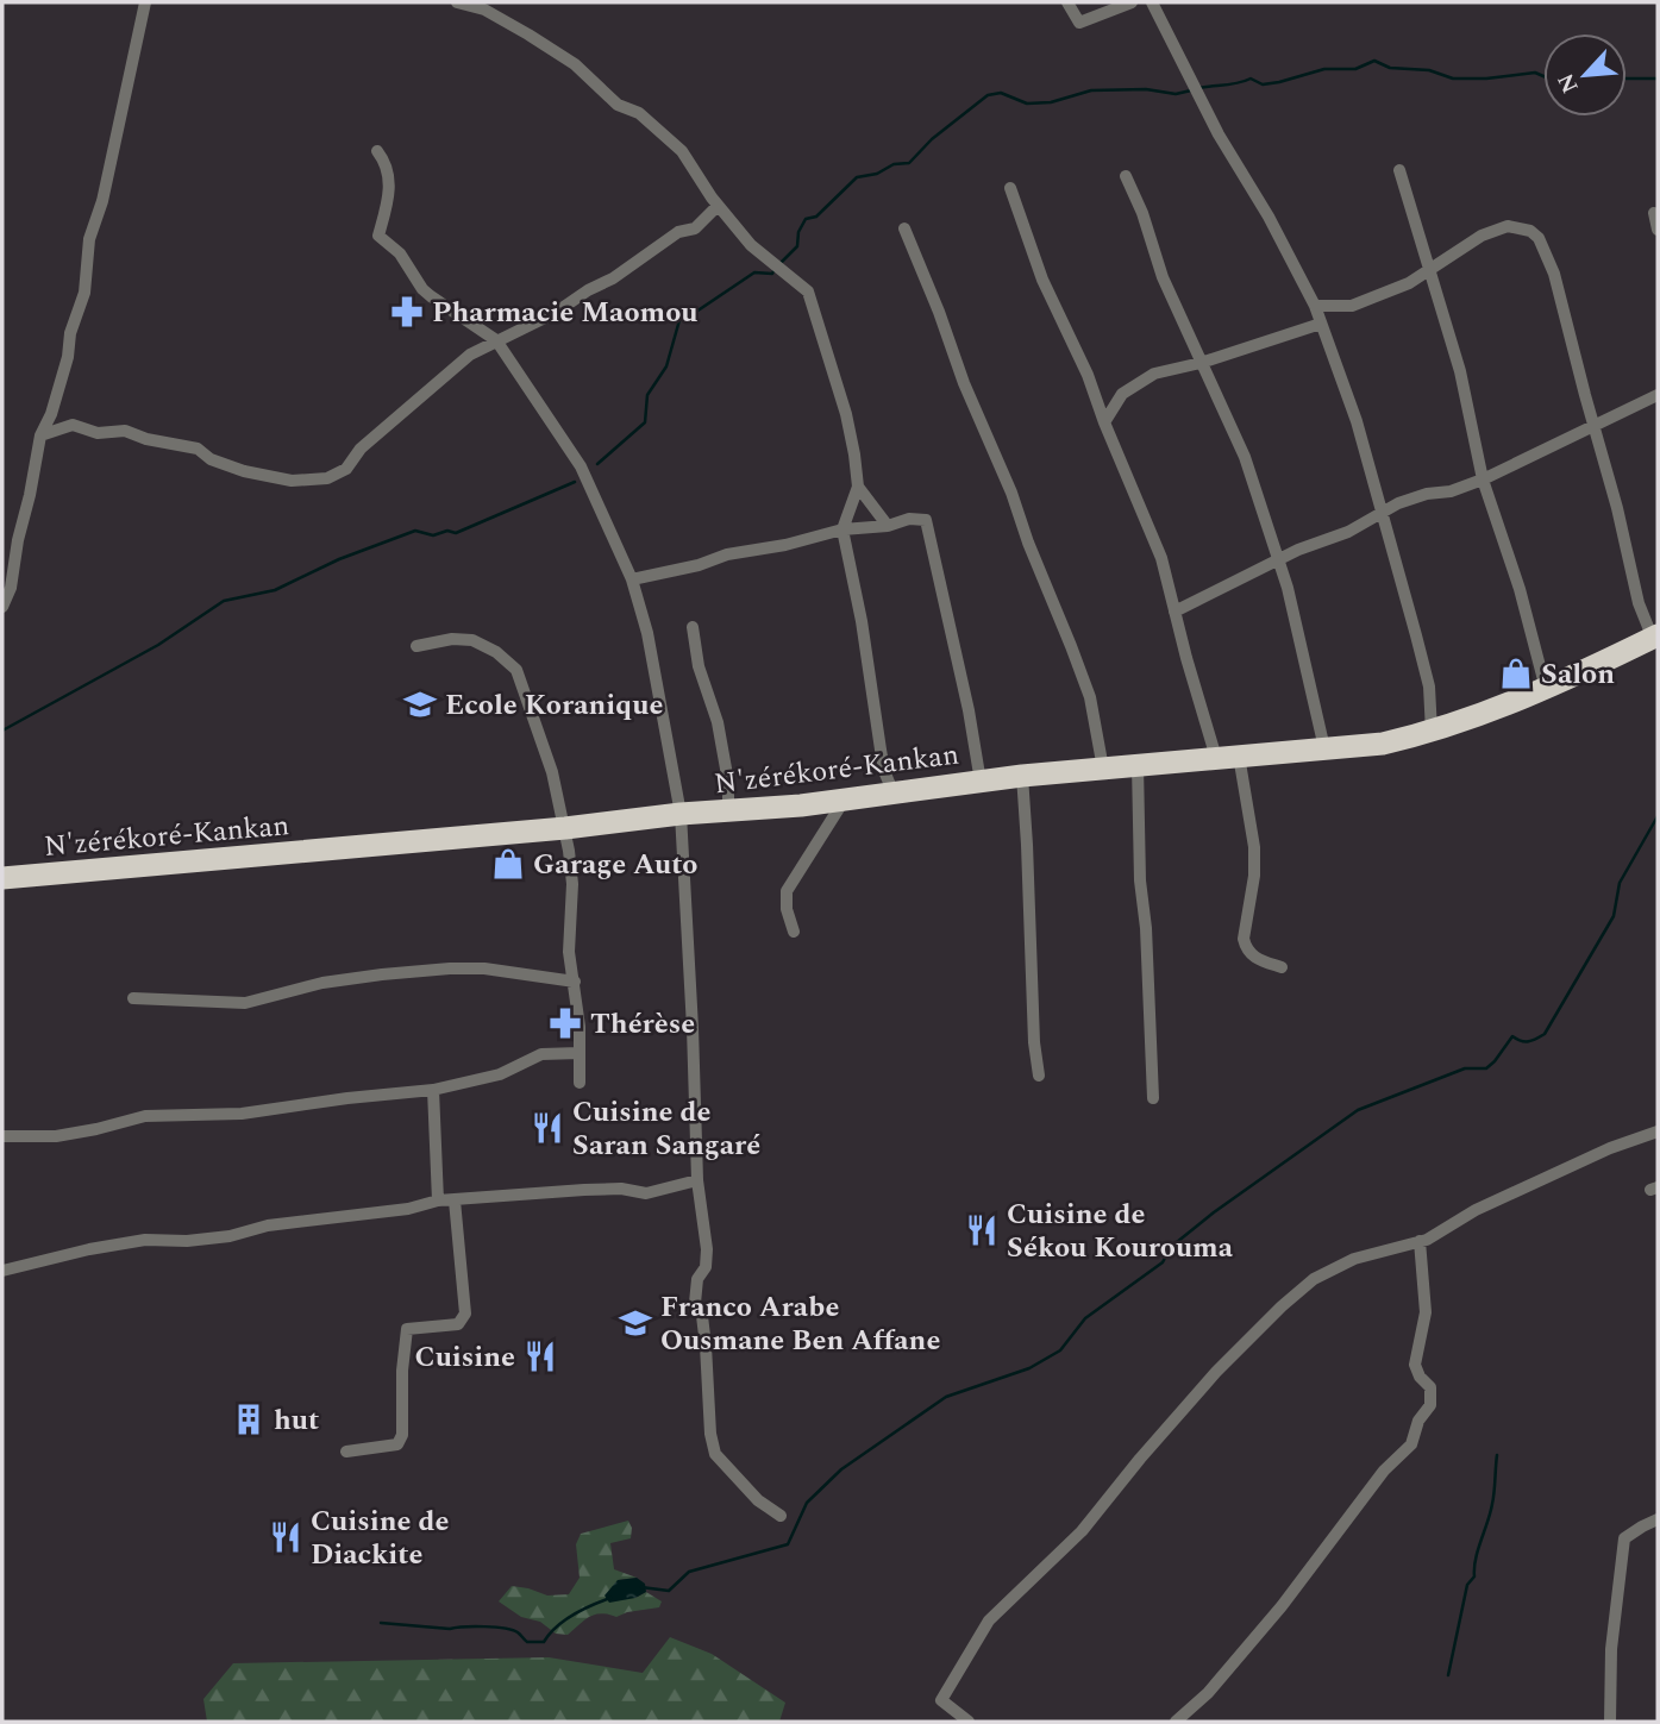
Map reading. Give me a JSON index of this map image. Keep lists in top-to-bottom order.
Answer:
{
  "streets": {
    "highway": ["N'zérékoré-Kankan"]
  },
  "places": {
    "pharmacy": ["Pharmacie Maomou", "Thérèse"],
    "shop": ["Salon", "Garage Auto"],
    "school or university": ["Ecole Koranique", "Franco Arabe Ousmane Ben Affane"],
    "restaurant": [
      "Cuisine de Saran Sangaré",
      "Cuisine de Sékou Kourouma",
      "Cuisine",
      "Cuisine de Diackite"
    ],
    "building": ["hut"]
  },
  "north": "bottom left"
}
